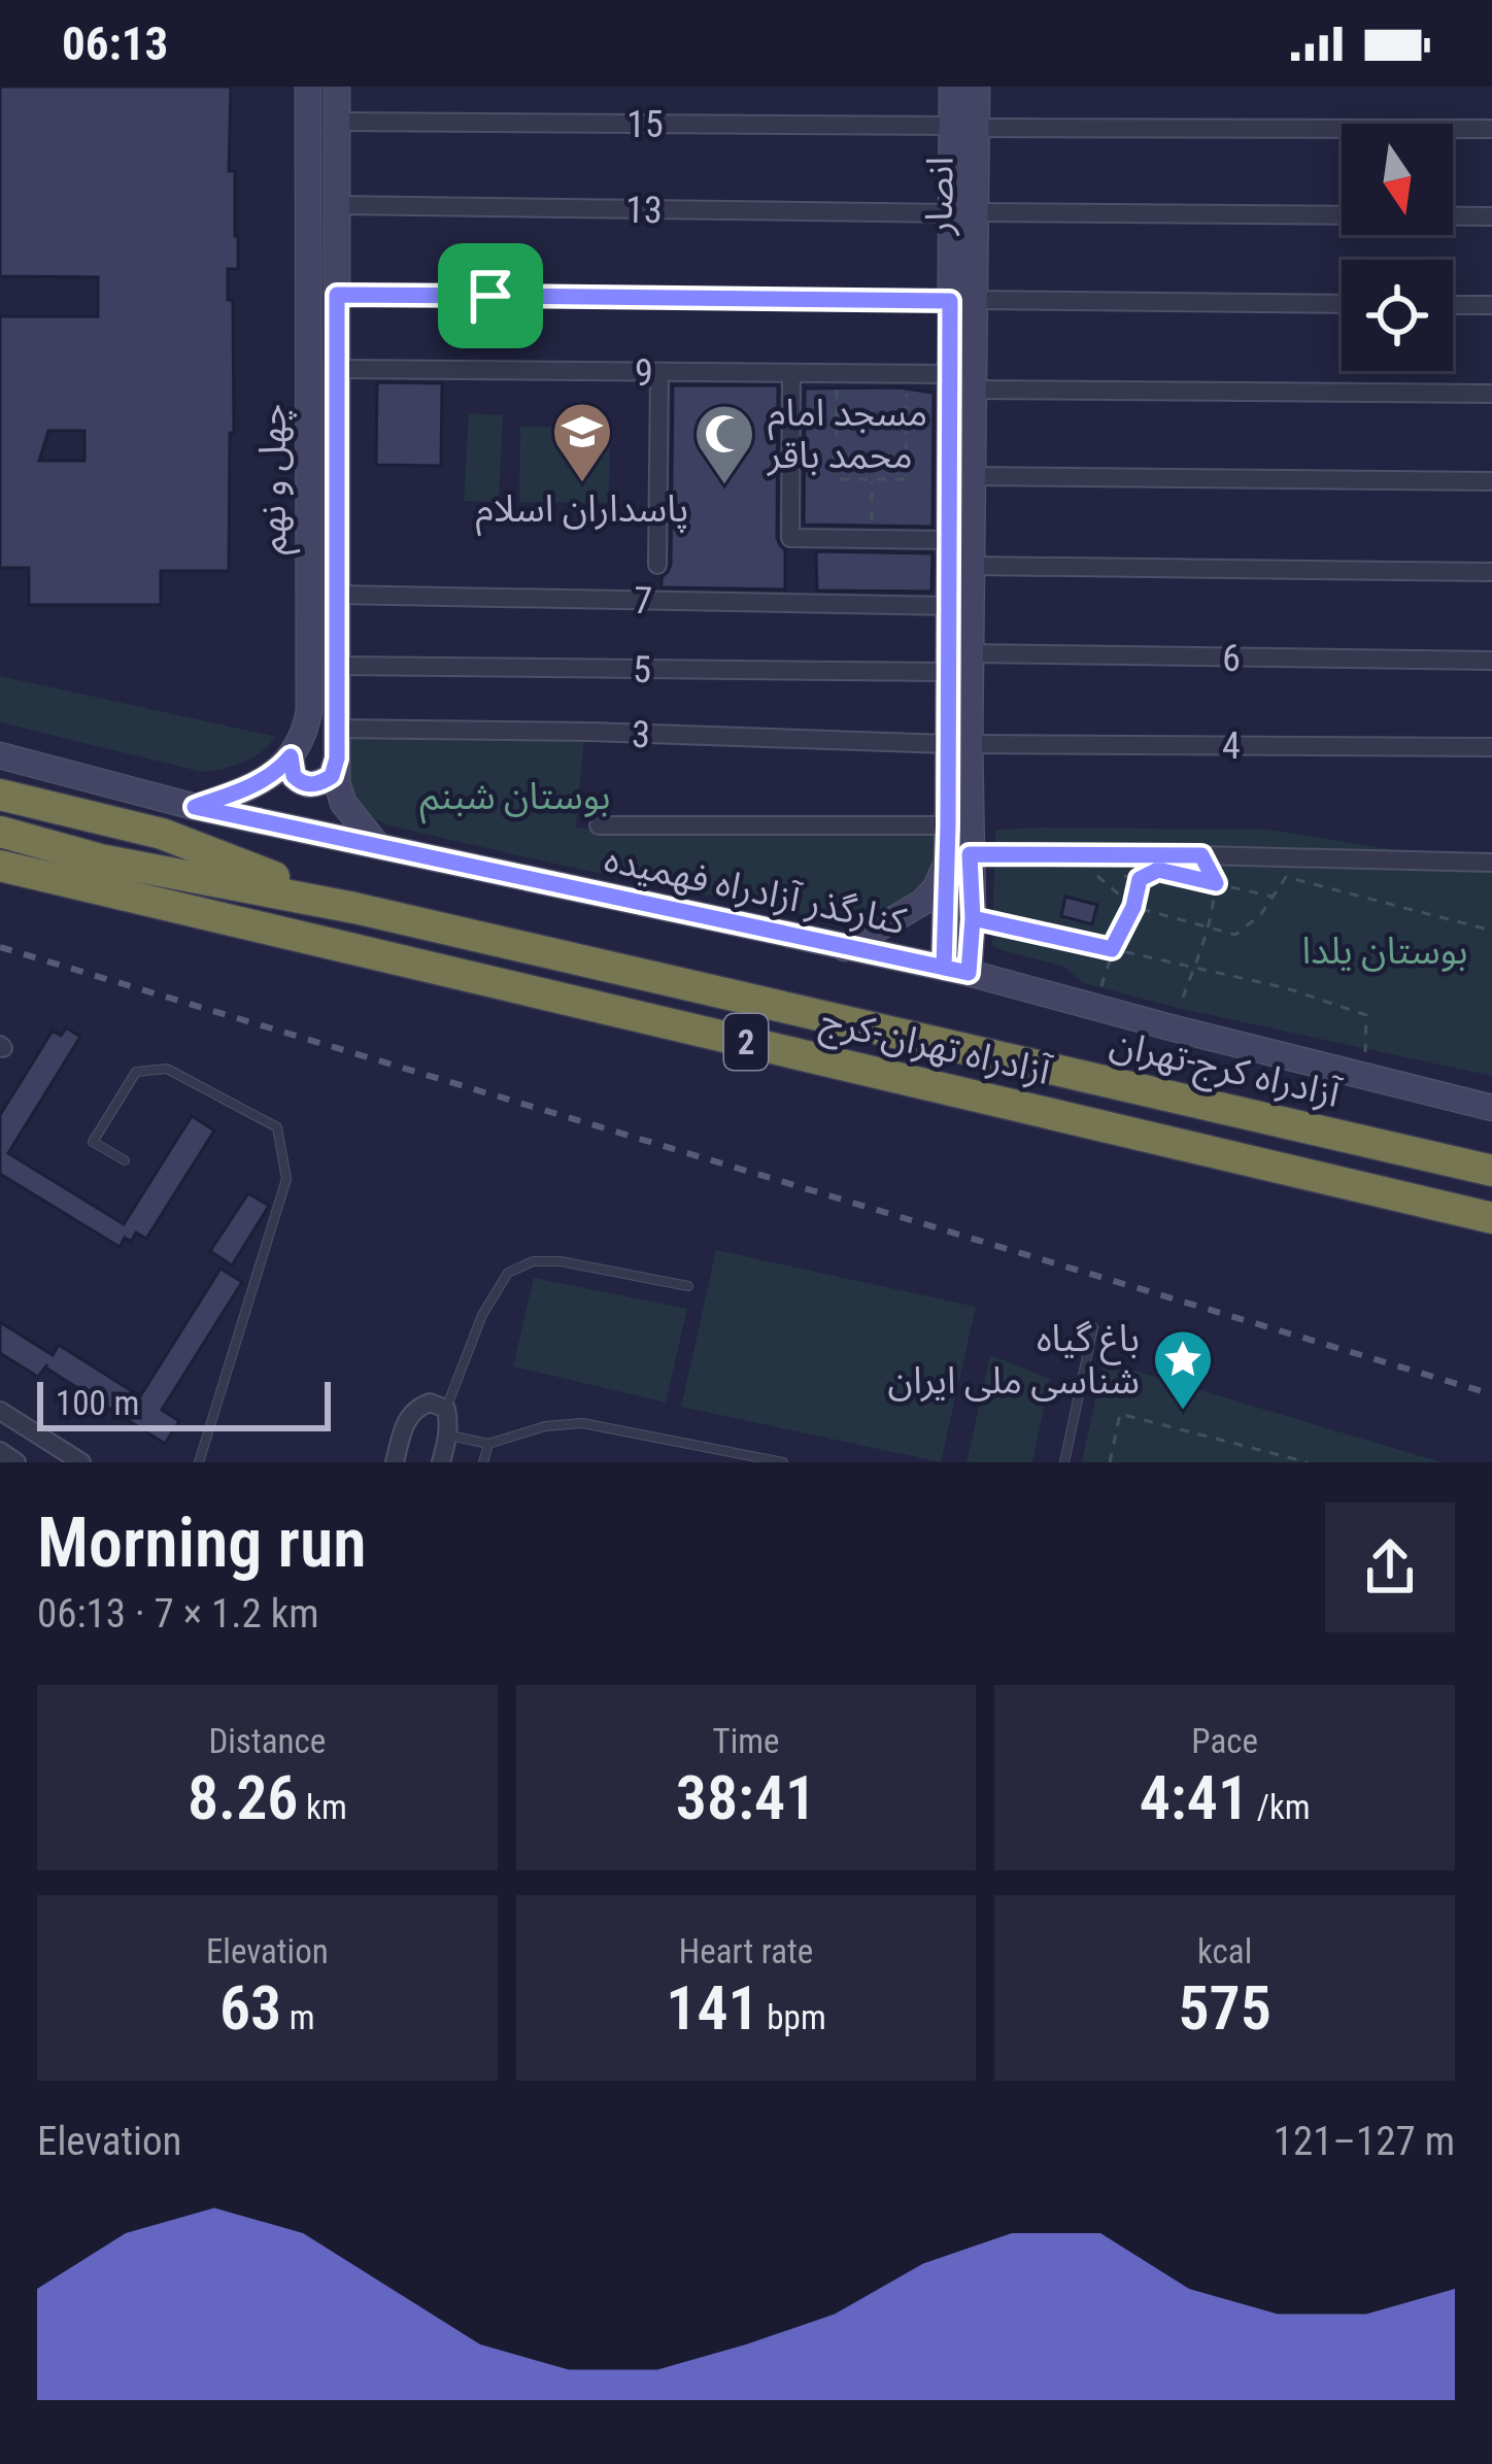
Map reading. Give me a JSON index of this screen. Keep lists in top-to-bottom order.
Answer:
{
  "streets": {
    "highway": ["2", "آزادراه تهران-کرج", "آزادراه کرج-تهران"],
    "street": [
      "15",
      "انصار",
      "13",
      "9",
      "چهل و نهم",
      "7",
      "6",
      "5",
      "3",
      "4",
      "کنارگذر آزادراه فهمیده"
    ]
  },
  "crossings": [
    ["15", "انصار"],
    ["15", "چهل و نهم"],
    ["انصار", "13"],
    ["انصار", "9"],
    ["انصار", "7"],
    ["انصار", "6"],
    ["انصار", "5"],
    ["انصار", "3"],
    ["انصار", "4"],
    ["انصار", "کنارگذر آزادراه فهمیده"],
    ["13", "چهل و نهم"],
    ["9", "چهل و نهم"],
    ["چهل و نهم", "7"],
    ["چهل و نهم", "5"],
    ["چهل و نهم", "3"],
    ["چهل و نهم", "کنارگذر آزادراه فهمیده"],
    ["3", "4"]
  ],
  "parks": ["بوستان شبنم", "بوستان یلدا"],
  "places": {
    "school or university": ["پاسداران اسلام"],
    "mosque": ["مسجد امام محمد باقر"],
    "place": ["باغ گیاه‌ شناسی ملی ایران"]
  },
  "scale_bar": "100 m",
  "north": "bottom",
  "page": {
    "status": "06:13",
    "scale": "100 m",
    "heading": ["Morning run", "06:13 · 7 × 1.2 km"],
    "stats": [
      ["Distance", "8.26 km"],
      ["Time", "38:41"],
      ["Pace", "4:41 /km"],
      ["Elevation", "63 m"],
      ["Heart rate", "141 bpm"],
      ["kcal", "575"]
    ],
    "chart": ["Elevation", "121–127 m"]
  }
}
